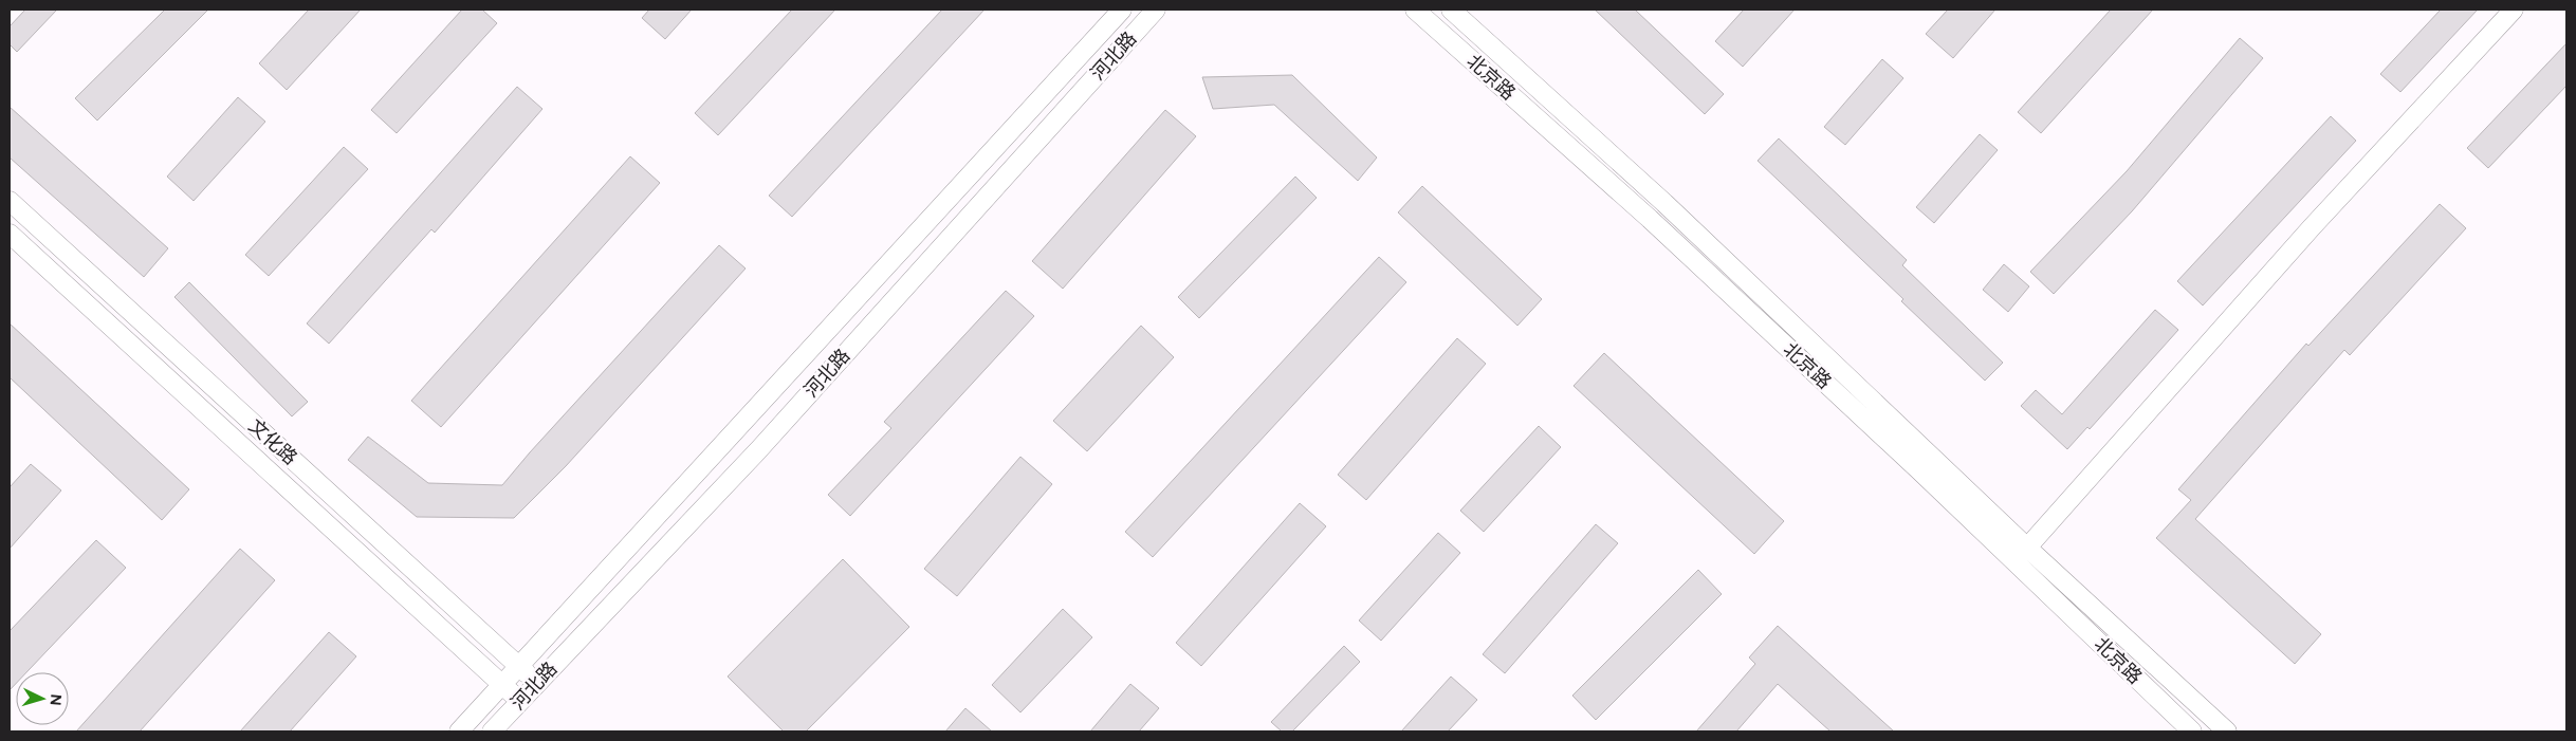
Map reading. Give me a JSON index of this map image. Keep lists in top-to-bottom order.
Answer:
{
  "streets": {
    "street": ["河北路", "北京路", "文化路"]
  },
  "crossings": [
    ["河北路", "文化路"]
  ],
  "north": "right"
}
